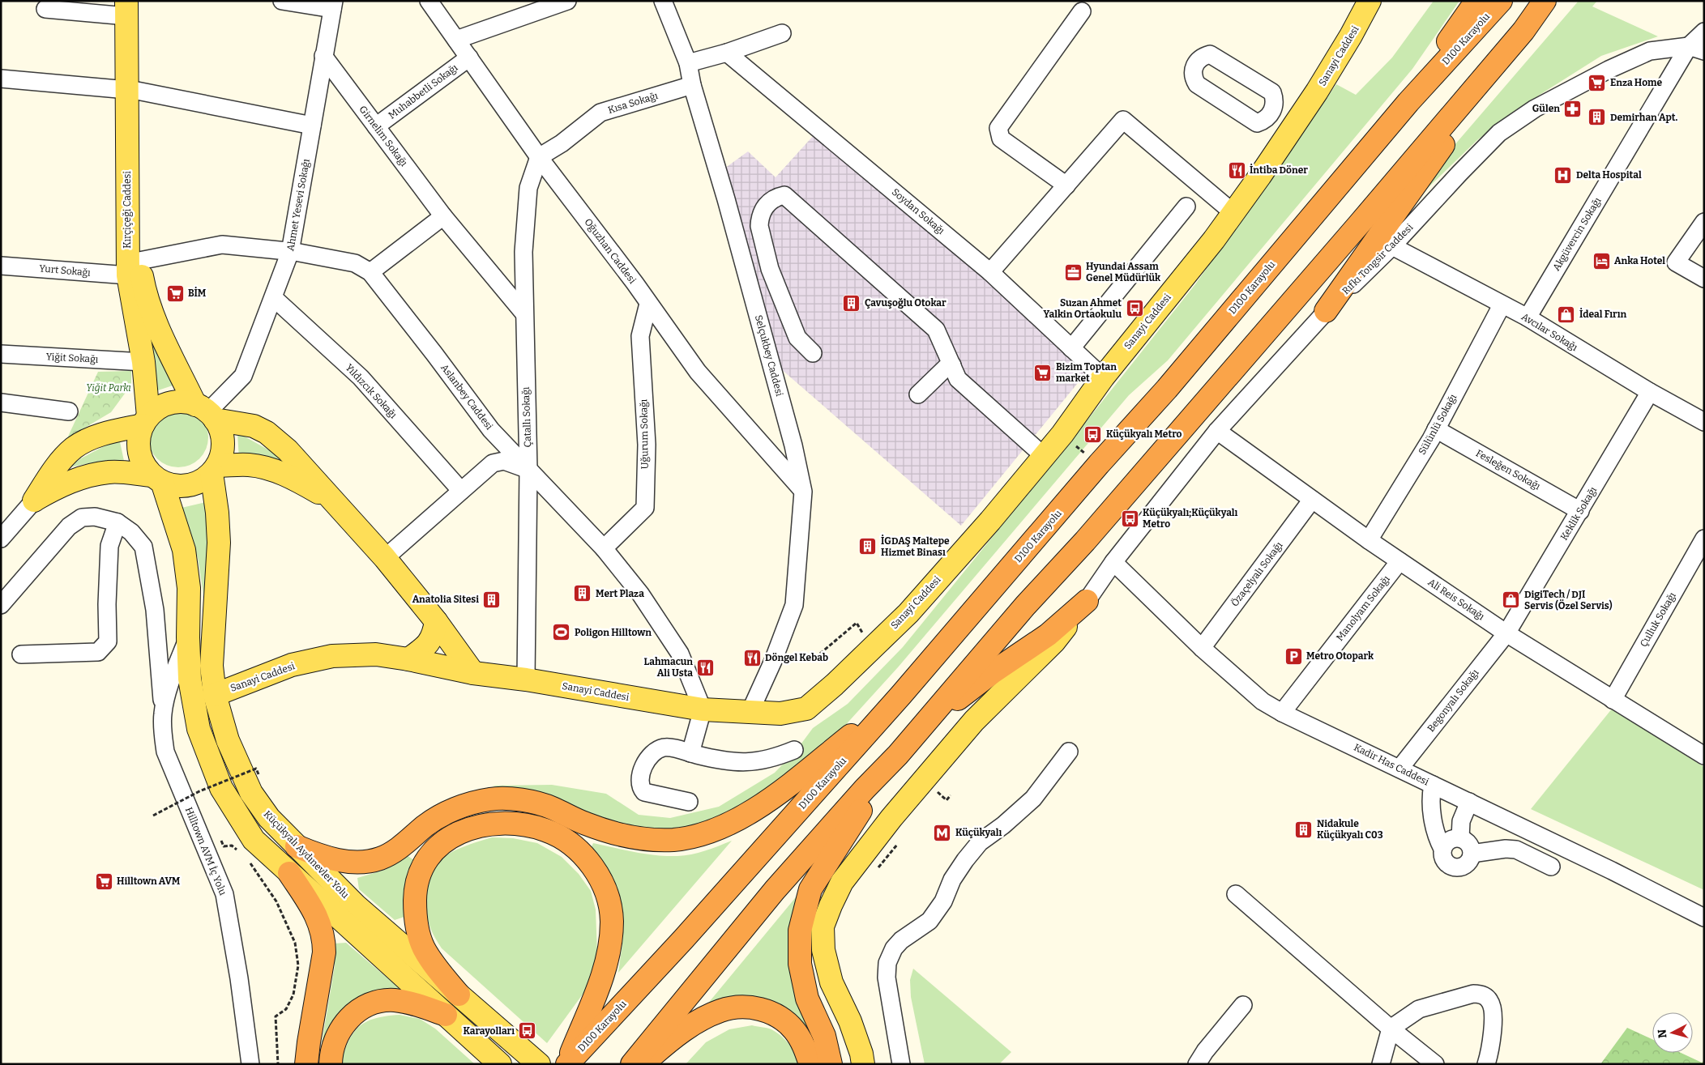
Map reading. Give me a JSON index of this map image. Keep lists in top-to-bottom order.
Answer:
{
  "streets": {
    "highway": ["D100 Karayolu"],
    "main road": ["Sanayi Caddesi", "Kırçiçeği Caddesi", "Küçükyalı Aydınevler Yolu"],
    "street": [
      "Muhabbetli Sokağı",
      "Kısa Sokağı",
      "Girnelim Sokağı",
      "Ahmet Yesevi Sokağı",
      "Soydan Sokağı",
      "Akgüvercin Sokağı",
      "Oğuzhan Caddesi",
      "Rıfkı Tongsir Caddesi",
      "Yurt Sokağı",
      "Avcılar Sokağı",
      "Selçukbey Caddesi",
      "Yiğit Sokağı",
      "Yıldızcık Sokağı",
      "Aslanbey Caddesi",
      "Çatallı Sokağı",
      "Sülünlü Sokağı",
      "Uğurum Sokağı",
      "Fesleğen Sokağı",
      "Keklik Sokağı",
      "Özaçelyalı Sokağı",
      "Ali Reis Sokağı",
      "Manolyam Sokağı",
      "Çulluk Sokağı",
      "Begonyalı Sokağı",
      "Kadir Has Caddesi",
      "Hilltown AVM İç Yolu"
    ]
  },
  "crossings": [
    ["Sanayi Caddesi", "Soydan Sokağı"],
    ["Sanayi Caddesi", "Selçukbey Caddesi"],
    ["Sanayi Caddesi", "Aslanbey Caddesi"],
    ["Sanayi Caddesi", "Çatallı Sokağı"],
    ["Sanayi Caddesi", "Küçükyalı Aydınevler Yolu"],
    ["Muhabbetli Sokağı", "Girnelim Sokağı"],
    ["Muhabbetli Sokağı", "Oğuzhan Caddesi"],
    ["Kısa Sokağı", "Oğuzhan Caddesi"],
    ["Kısa Sokağı", "Selçukbey Caddesi"],
    ["Kısa Sokağı", "Çatallı Sokağı"],
    ["Girnelim Sokağı", "Ahmet Yesevi Sokağı"],
    ["Girnelim Sokağı", "Çatallı Sokağı"],
    ["Ahmet Yesevi Sokağı", "Kırçiçeği Caddesi"],
    ["Ahmet Yesevi Sokağı", "Yıldızcık Sokağı"],
    ["Ahmet Yesevi Sokağı", "Aslanbey Caddesi"],
    ["Ahmet Yesevi Sokağı", "Küçükyalı Aydınevler Yolu"],
    ["Kırçiçeği Caddesi", "Yurt Sokağı"],
    ["Kırçiçeği Caddesi", "Yiğit Sokağı"],
    ["Kırçiçeği Caddesi", "Aslanbey Caddesi"],
    ["Kırçiçeği Caddesi", "Küçükyalı Aydınevler Yolu"],
    ["Akgüvercin Sokağı", "Rıfkı Tongsir Caddesi"],
    ["Akgüvercin Sokağı", "Avcılar Sokağı"],
    ["Oğuzhan Caddesi", "Selçukbey Caddesi"],
    ["Oğuzhan Caddesi", "Çatallı Sokağı"],
    ["Oğuzhan Caddesi", "Uğurum Sokağı"],
    ["Rıfkı Tongsir Caddesi", "Avcılar Sokağı"],
    ["Rıfkı Tongsir Caddesi", "Ali Reis Sokağı"],
    ["Rıfkı Tongsir Caddesi", "Kadir Has Caddesi"],
    ["Yurt Sokağı", "Aslanbey Caddesi"],
    ["Avcılar Sokağı", "Sülünlü Sokağı"],
    ["Avcılar Sokağı", "Keklik Sokağı"],
    ["Aslanbey Caddesi", "Çatallı Sokağı"],
    ["Aslanbey Caddesi", "Uğurum Sokağı"],
    ["Sülünlü Sokağı", "Fesleğen Sokağı"],
    ["Sülünlü Sokağı", "Ali Reis Sokağı"],
    ["Fesleğen Sokağı", "Keklik Sokağı"],
    ["Keklik Sokağı", "Ali Reis Sokağı"],
    ["Keklik Sokağı", "Begonyalı Sokağı"],
    ["Özaçelyalı Sokağı", "Ali Reis Sokağı"],
    ["Özaçelyalı Sokağı", "Kadir Has Caddesi"],
    ["Ali Reis Sokağı", "Manolyam Sokağı"],
    ["Ali Reis Sokağı", "Çulluk Sokağı"],
    ["Ali Reis Sokağı", "Begonyalı Sokağı"],
    ["Manolyam Sokağı", "Kadir Has Caddesi"],
    ["Begonyalı Sokağı", "Kadir Has Caddesi"]
  ],
  "parks": ["Yiğit Parkı"],
  "places": {
    "supermarket": [
      "Enza Home",
      "BİM",
      "Bizim Toptan market",
      "Hilltown AVM"
    ],
    "pharmacy": ["Gülen"],
    "building": [
      "Demirhan Apt.",
      "Çavuşoğlu Otokar",
      "İGDAŞ Maltepe Hizmet Binası",
      "Mert Plaza",
      "Anatolia Sitesi",
      "Nidakule Küçükyalı C03"
    ],
    "restaurant": ["İntiba Döner", "Döngel Kebab", "Lahmacun Ali Usta"],
    "hospital": ["Delta Hospital"],
    "hotel": ["Anka Hotel"],
    "office": ["Hyundai Assam Genel Müdürlük"],
    "bus stop": [
      "Suzan Ahmet Yalkin Ortaokulu",
      "Küçükyalı Metro",
      "Küçükyalı;Küçükyalı Metro",
      "Karayolları"
    ],
    "shop": ["İdeal Fırın", "DigiTech / DJI Servis (Özel Servis)"],
    "sports": ["Poligon Hilltown"],
    "parking": ["Metro Otopark"],
    "metro station": ["Küçükyalı"]
  },
  "north": "left"
}
